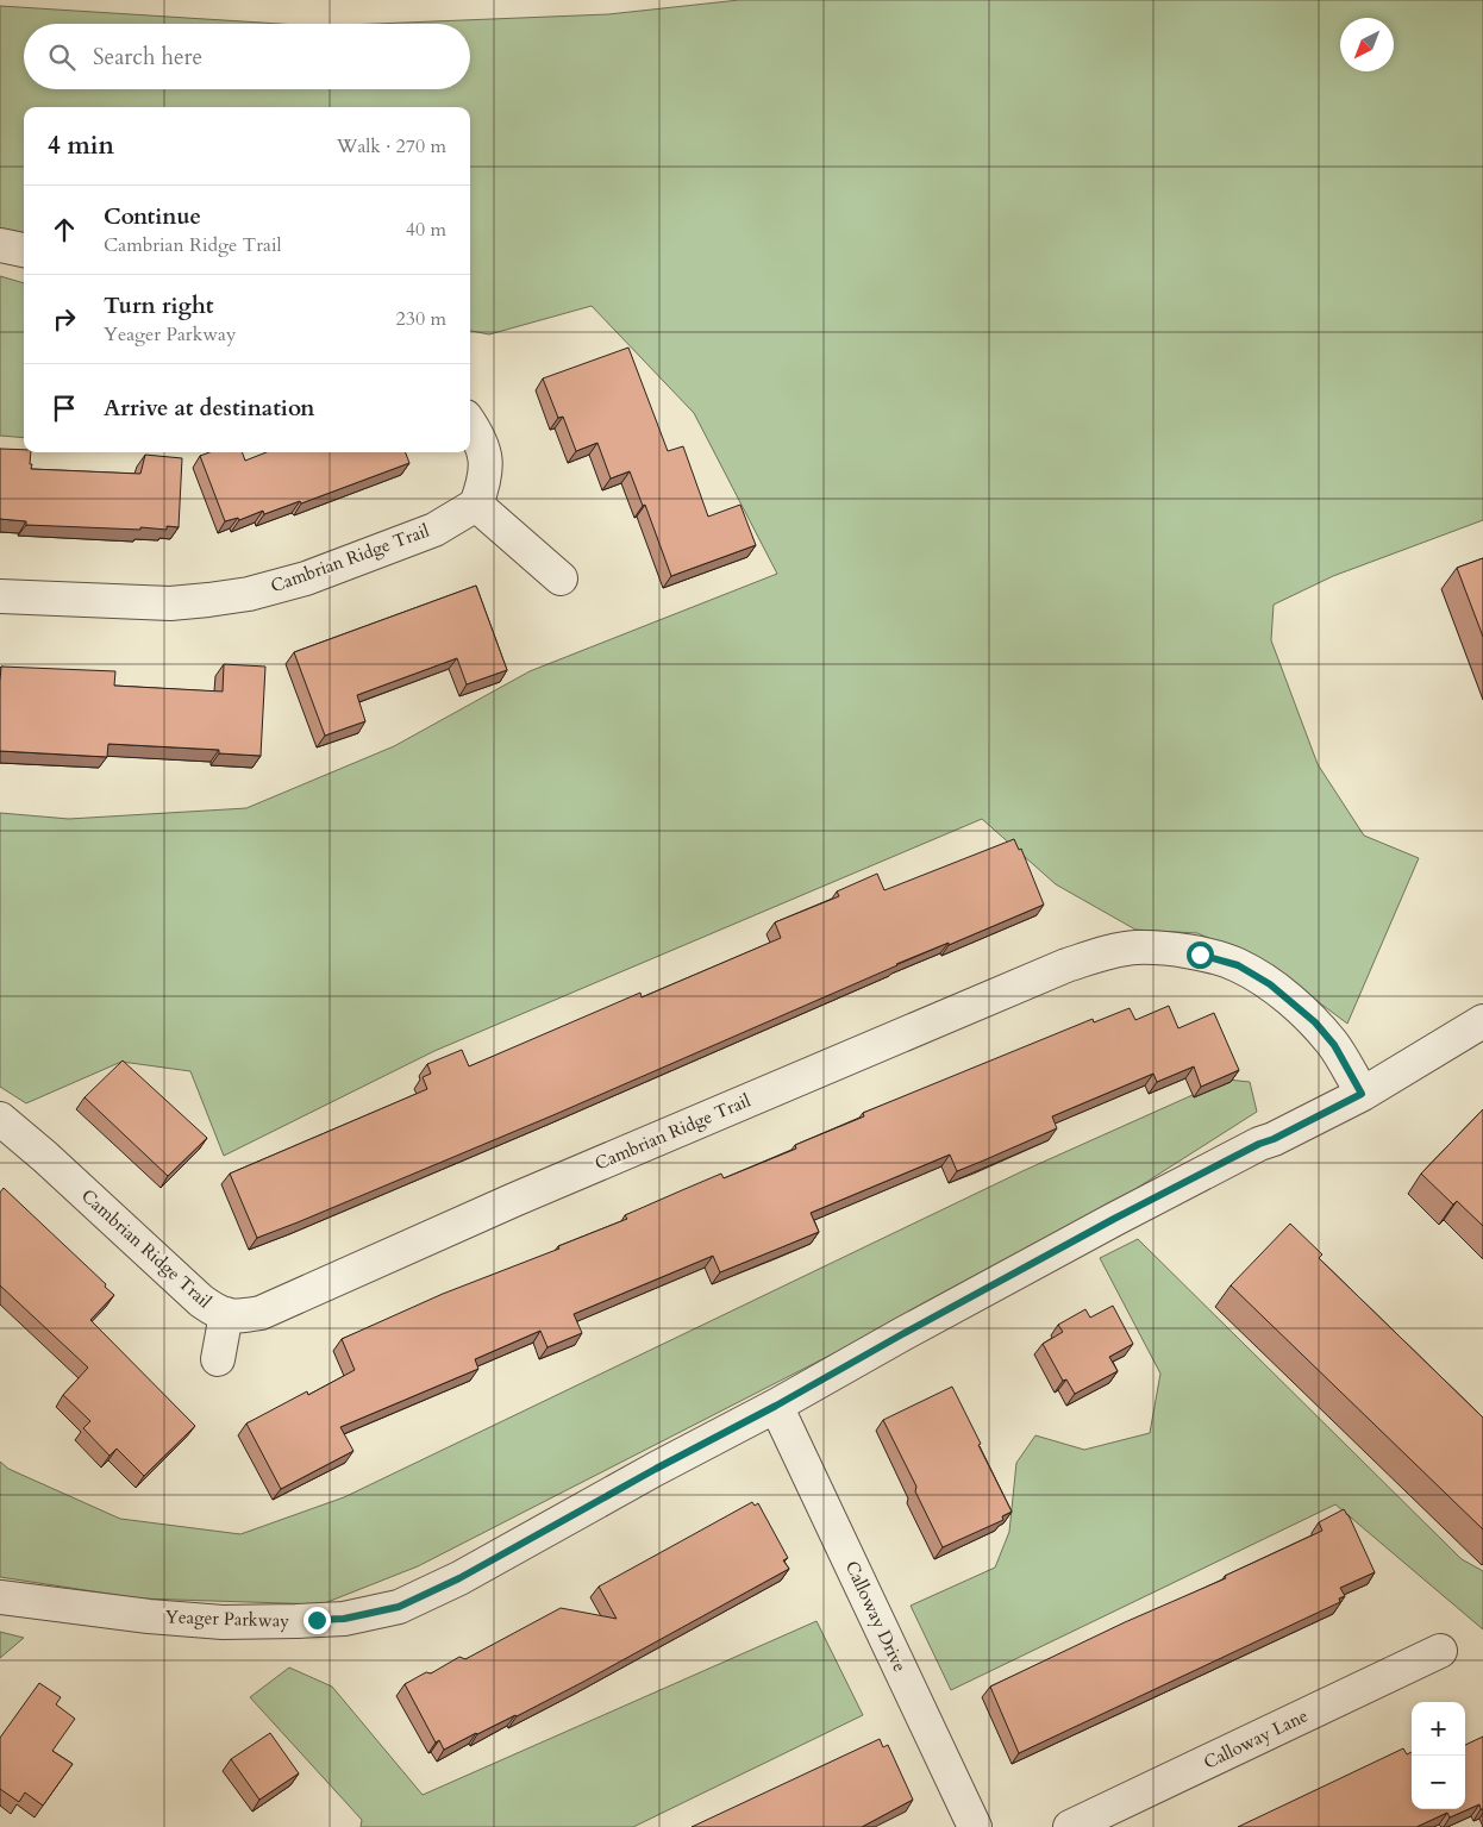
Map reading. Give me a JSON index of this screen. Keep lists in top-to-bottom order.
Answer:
{
  "streets": {
    "street": [
      "Cambrian Ridge Trail",
      "Calloway Drive",
      "Yeager Parkway",
      "Calloway Lane"
    ]
  },
  "crossings": [
    ["Cambrian Ridge Trail", "Yeager Parkway"],
    ["Calloway Drive", "Yeager Parkway"]
  ],
  "north": "bottom left",
  "page": {
    "search": "Search here",
    "heading": ["4 min", "Walk · 270 m"],
    "list": [
      ["Continue", "Cambrian Ridge Trail", "40 m"],
      ["Turn right", "Yeager Parkway", "230 m"],
      "Arrive at destination"
    ],
    "map_buttons": ["+", "−"]
  }
}
